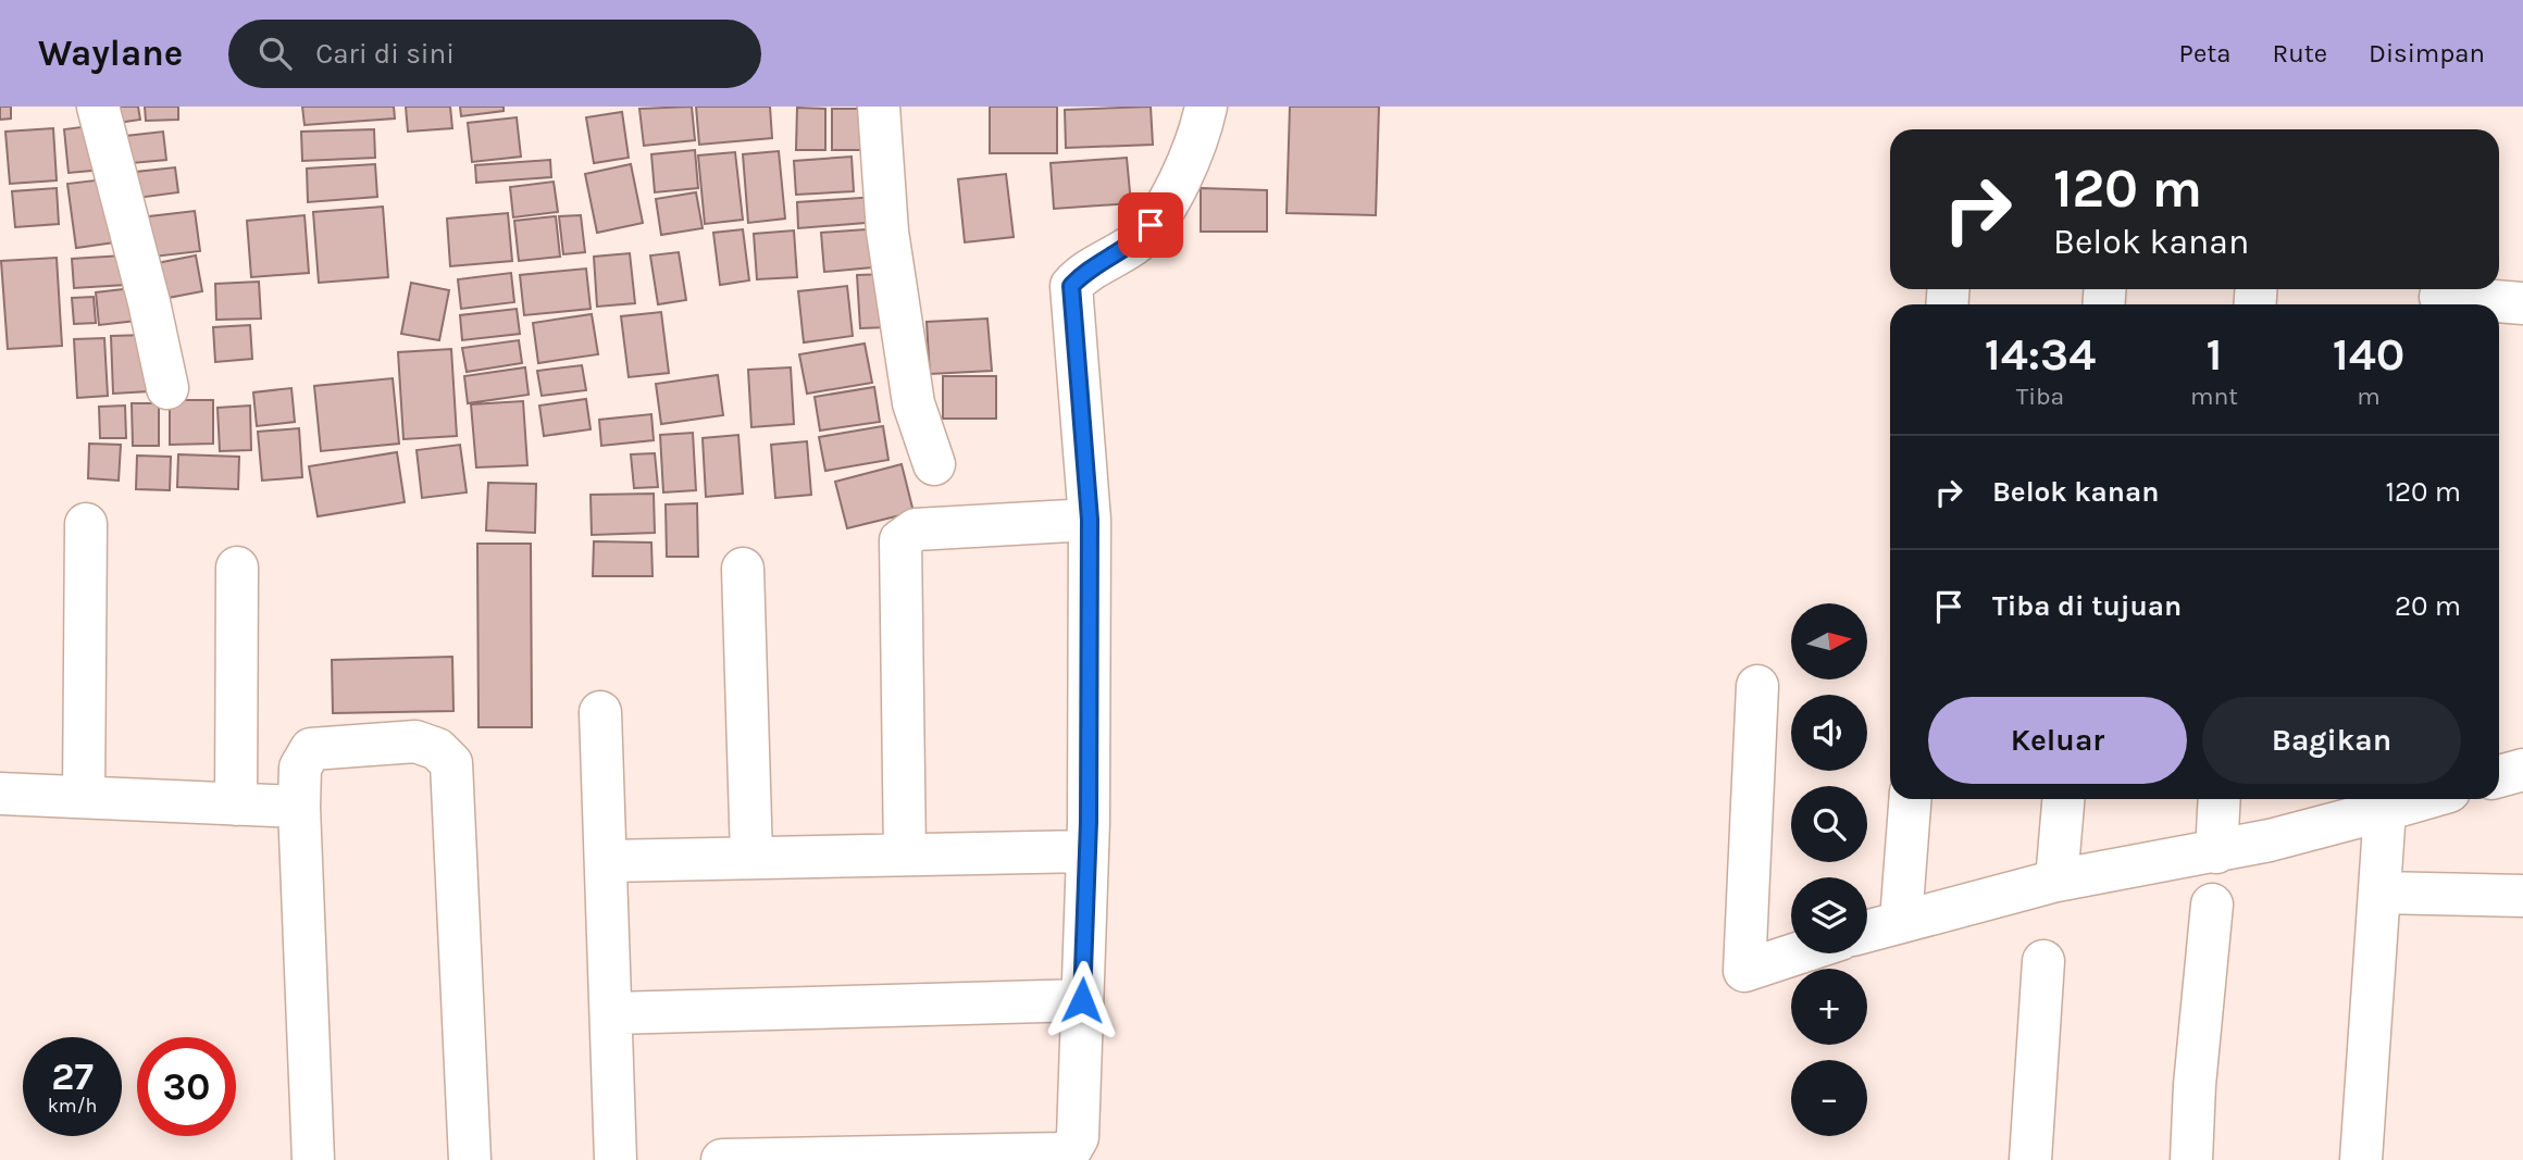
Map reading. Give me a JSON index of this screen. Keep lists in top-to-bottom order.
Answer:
{
  "north": "right",
  "page": {
    "header": "Waylane",
    "search": "Cari di sini",
    "nav": ["Peta", "Rute", "Disimpan"],
    "turn": ["120 m", "Belok kanan"],
    "eta": [
      "14:34",
      "Tiba",
      "1",
      "mnt",
      "140",
      "m"
    ],
    "list": [
      {
        "name": "Belok kanan",
        "value": "120 m"
      },
      {
        "name": "Tiba di tujuan",
        "value": "20 m"
      }
    ],
    "map_buttons": ["+", "−"],
    "buttons": ["Keluar", "Bagikan"],
    "speed": "27 km/h",
    "limit": "30"
  }
}
